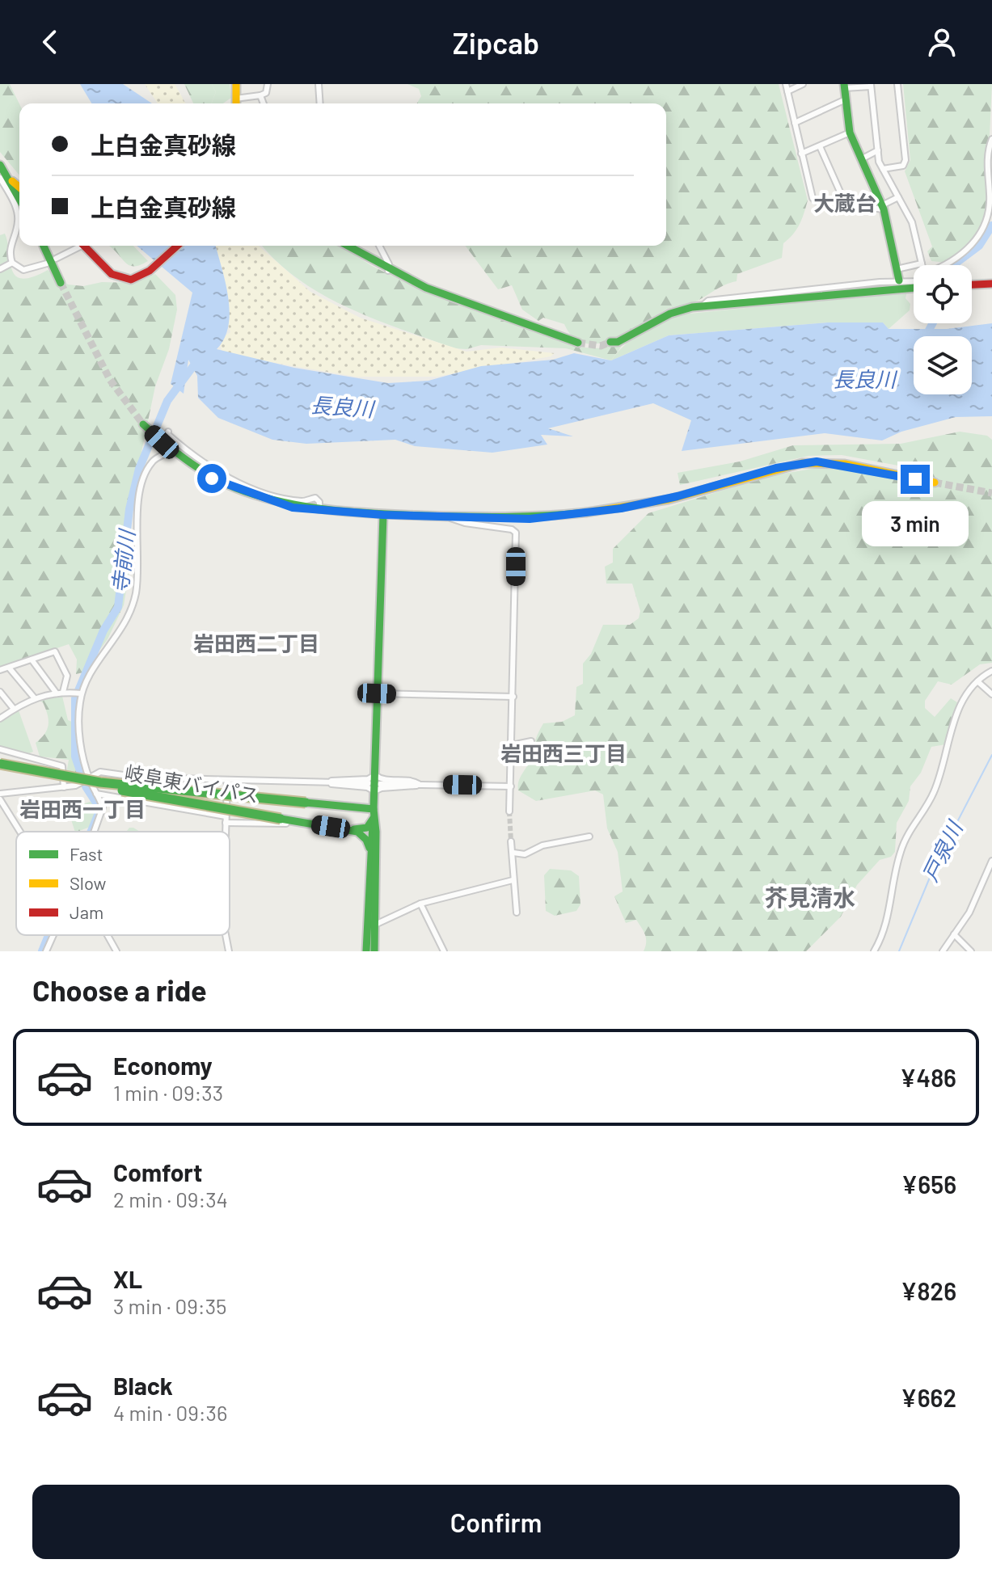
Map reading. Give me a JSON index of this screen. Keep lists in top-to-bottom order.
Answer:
{
  "streets": {
    "main road": ["岐阜東バイパス"]
  },
  "districts": [
    "大蔵台",
    "岩田西二丁目",
    "岩田西三丁目",
    "岩田西一丁目",
    "芥見清水"
  ],
  "water": ["長良川", "寺前川", "戸泉川"],
  "legend": ["Fast", "Slow", "Jam"],
  "page": {
    "header": "Zipcab",
    "banner": ["上白金真砂線", "上白金真砂線"],
    "bubble": "3 min",
    "heading": "Choose a ride",
    "list": [
      {
        "name": "Economy",
        "note": "1 min · 09:33",
        "value": "¥486"
      },
      {
        "name": "Comfort",
        "note": "2 min · 09:34",
        "value": "¥656"
      },
      {
        "name": "XL",
        "note": "3 min · 09:35",
        "value": "¥826"
      },
      {
        "name": "Black",
        "note": "4 min · 09:36",
        "value": "¥662"
      }
    ],
    "buttons": "Confirm"
  }
}
